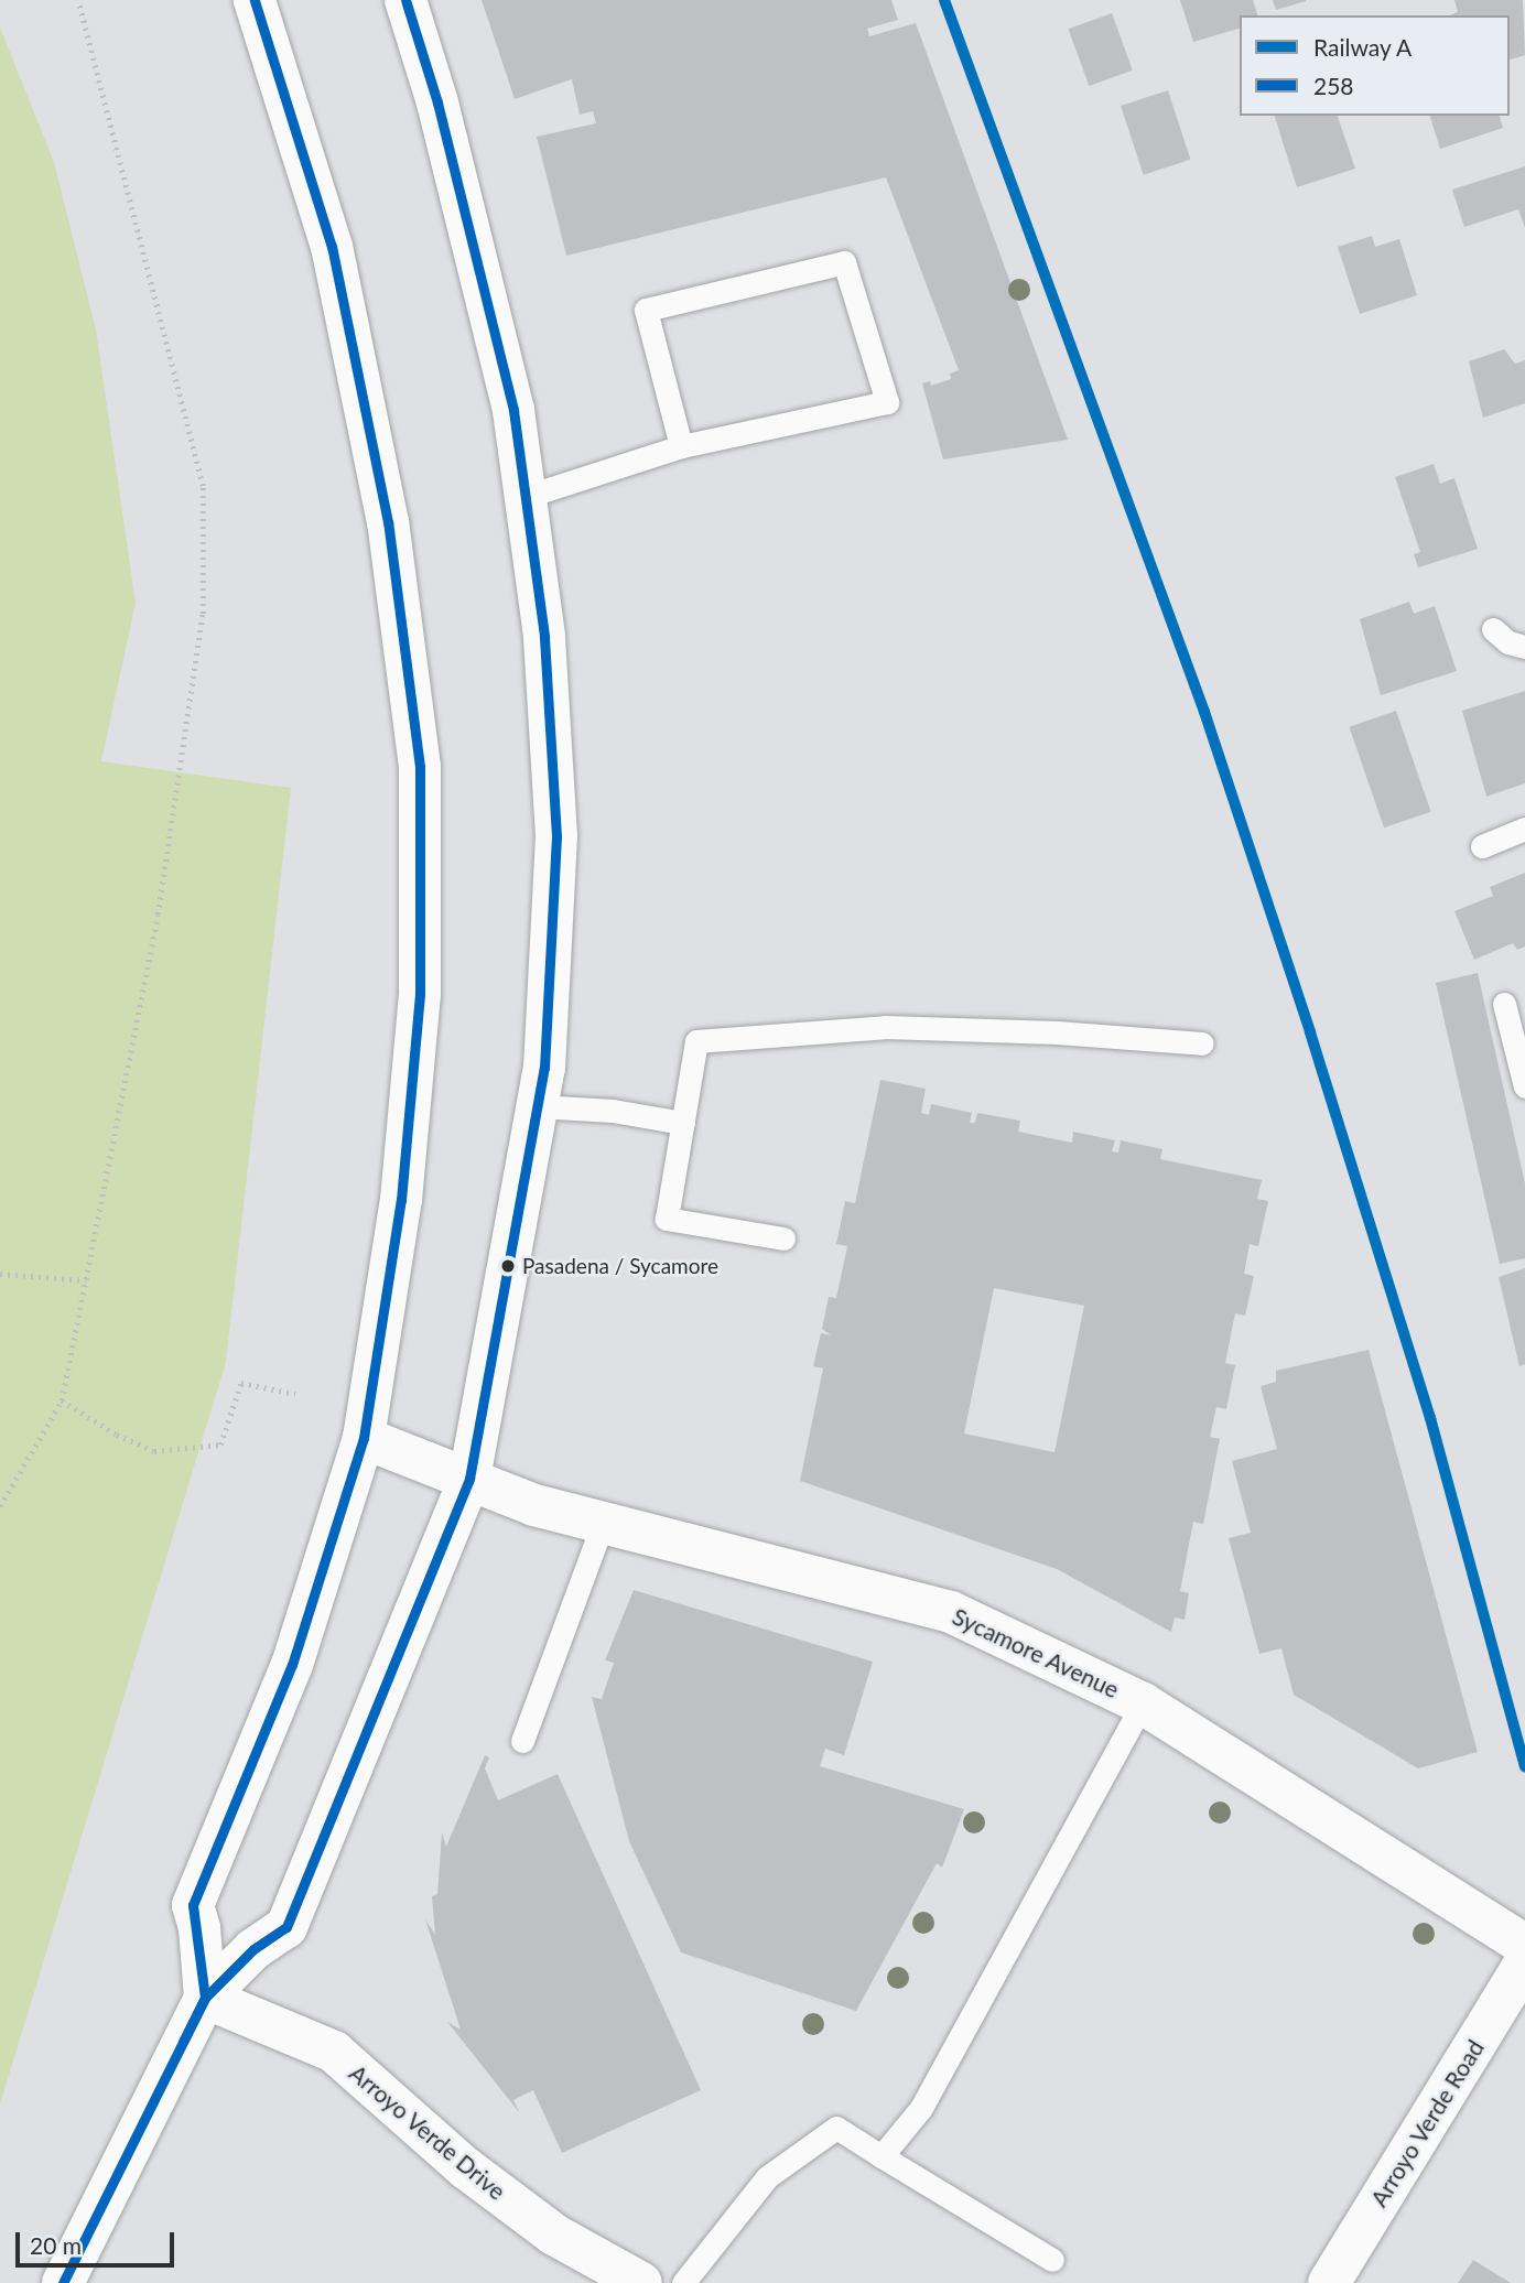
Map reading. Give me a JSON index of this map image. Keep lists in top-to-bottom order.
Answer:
{
  "streets": {
    "main road": ["Sycamore Avenue", "Arroyo Verde Road", "Arroyo Verde Drive"]
  },
  "places": ["Pasadena / Sycamore"],
  "lines": ["rail line A", "transit line 258"],
  "legend": ["Railway A", "258"],
  "scale_bar": "20 m"
}
